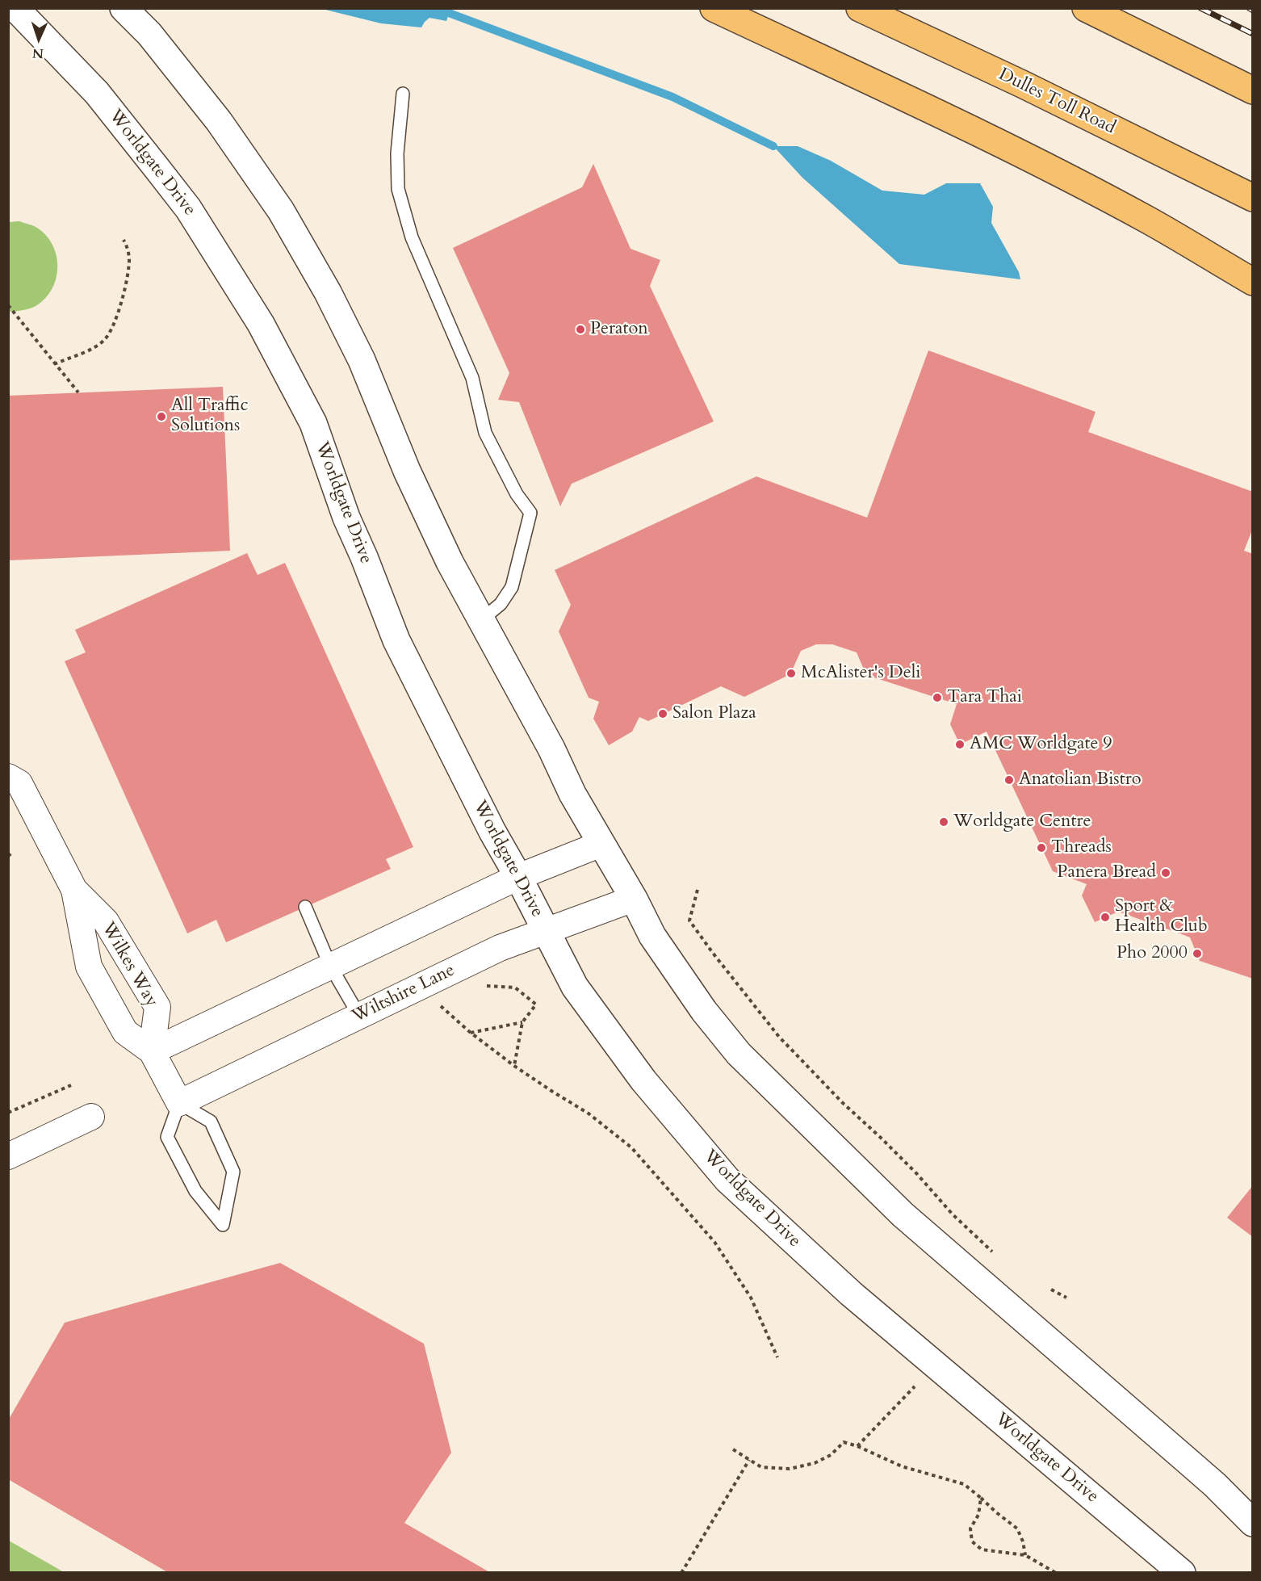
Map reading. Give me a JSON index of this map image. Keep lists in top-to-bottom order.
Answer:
{
  "streets": {
    "highway": ["Dulles Toll Road"],
    "street": ["Worldgate Drive", "Wilkes Way", "Wiltshire Lane"]
  },
  "crossings": [
    ["Worldgate Drive", "Wiltshire Lane"],
    ["Wilkes Way", "Wiltshire Lane"]
  ],
  "places": [
    "Peraton",
    "All Traffic Solutions",
    "McAlister's Deli",
    "Tara Thai",
    "Salon Plaza",
    "AMC Worldgate 9",
    "Anatolian Bistro",
    "Worldgate Centre",
    "Threads",
    "Panera Bread",
    "Sport & Health Club",
    "Pho 2000"
  ],
  "north": "bottom"
}
